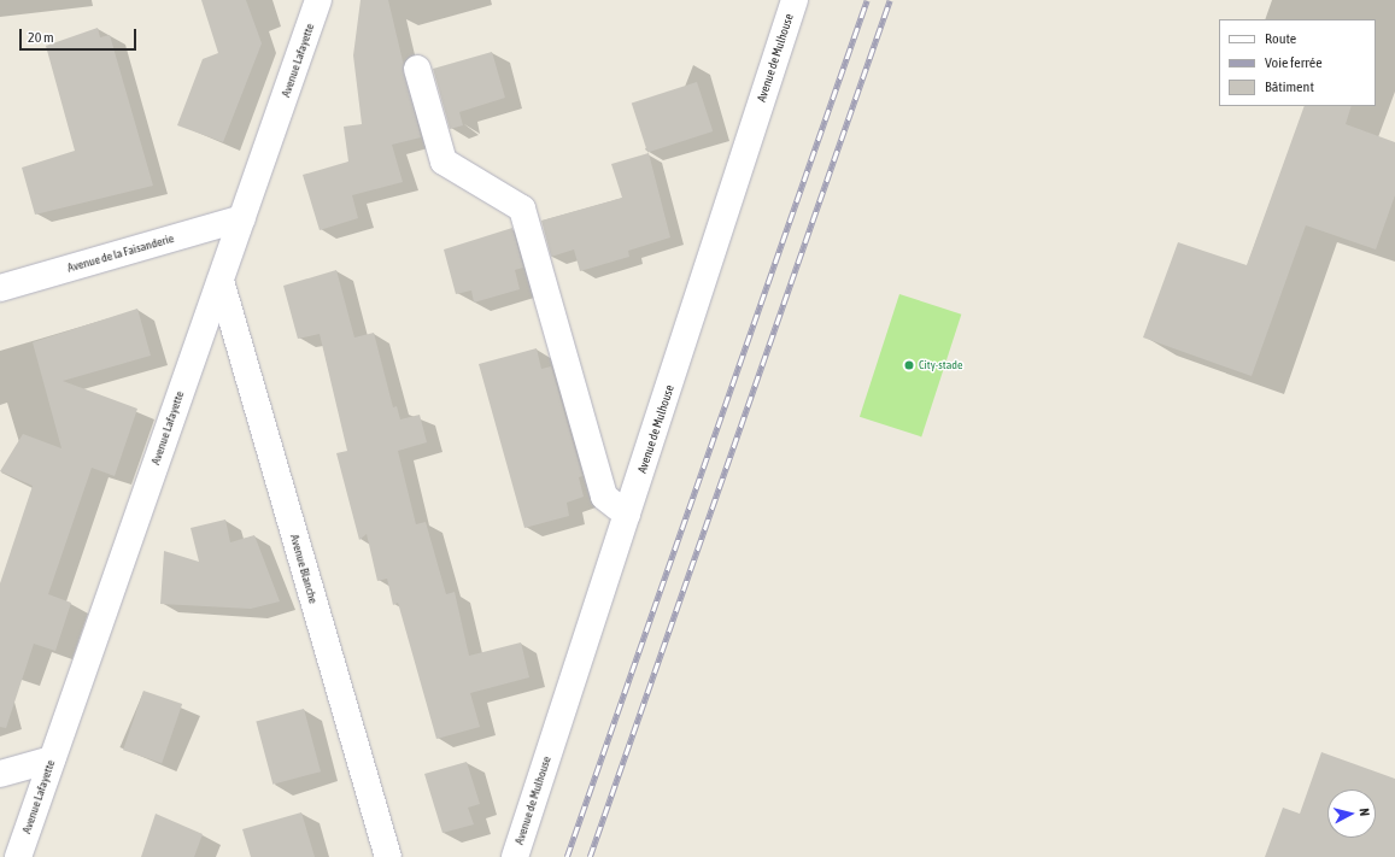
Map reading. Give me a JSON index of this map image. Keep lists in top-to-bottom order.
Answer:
{
  "streets": {
    "street": [
      "Avenue de Mulhouse",
      "Avenue Lafayette",
      "Avenue de la Faisanderie",
      "Avenue Blanche"
    ]
  },
  "crossings": [
    ["Avenue Lafayette", "Avenue de la Faisanderie"],
    ["Avenue Lafayette", "Avenue Blanche"]
  ],
  "places": ["City-stade"],
  "legend": ["Route", "Voie ferrée", "Bâtiment"],
  "scale_bar": "20 m",
  "north": "right"
}
